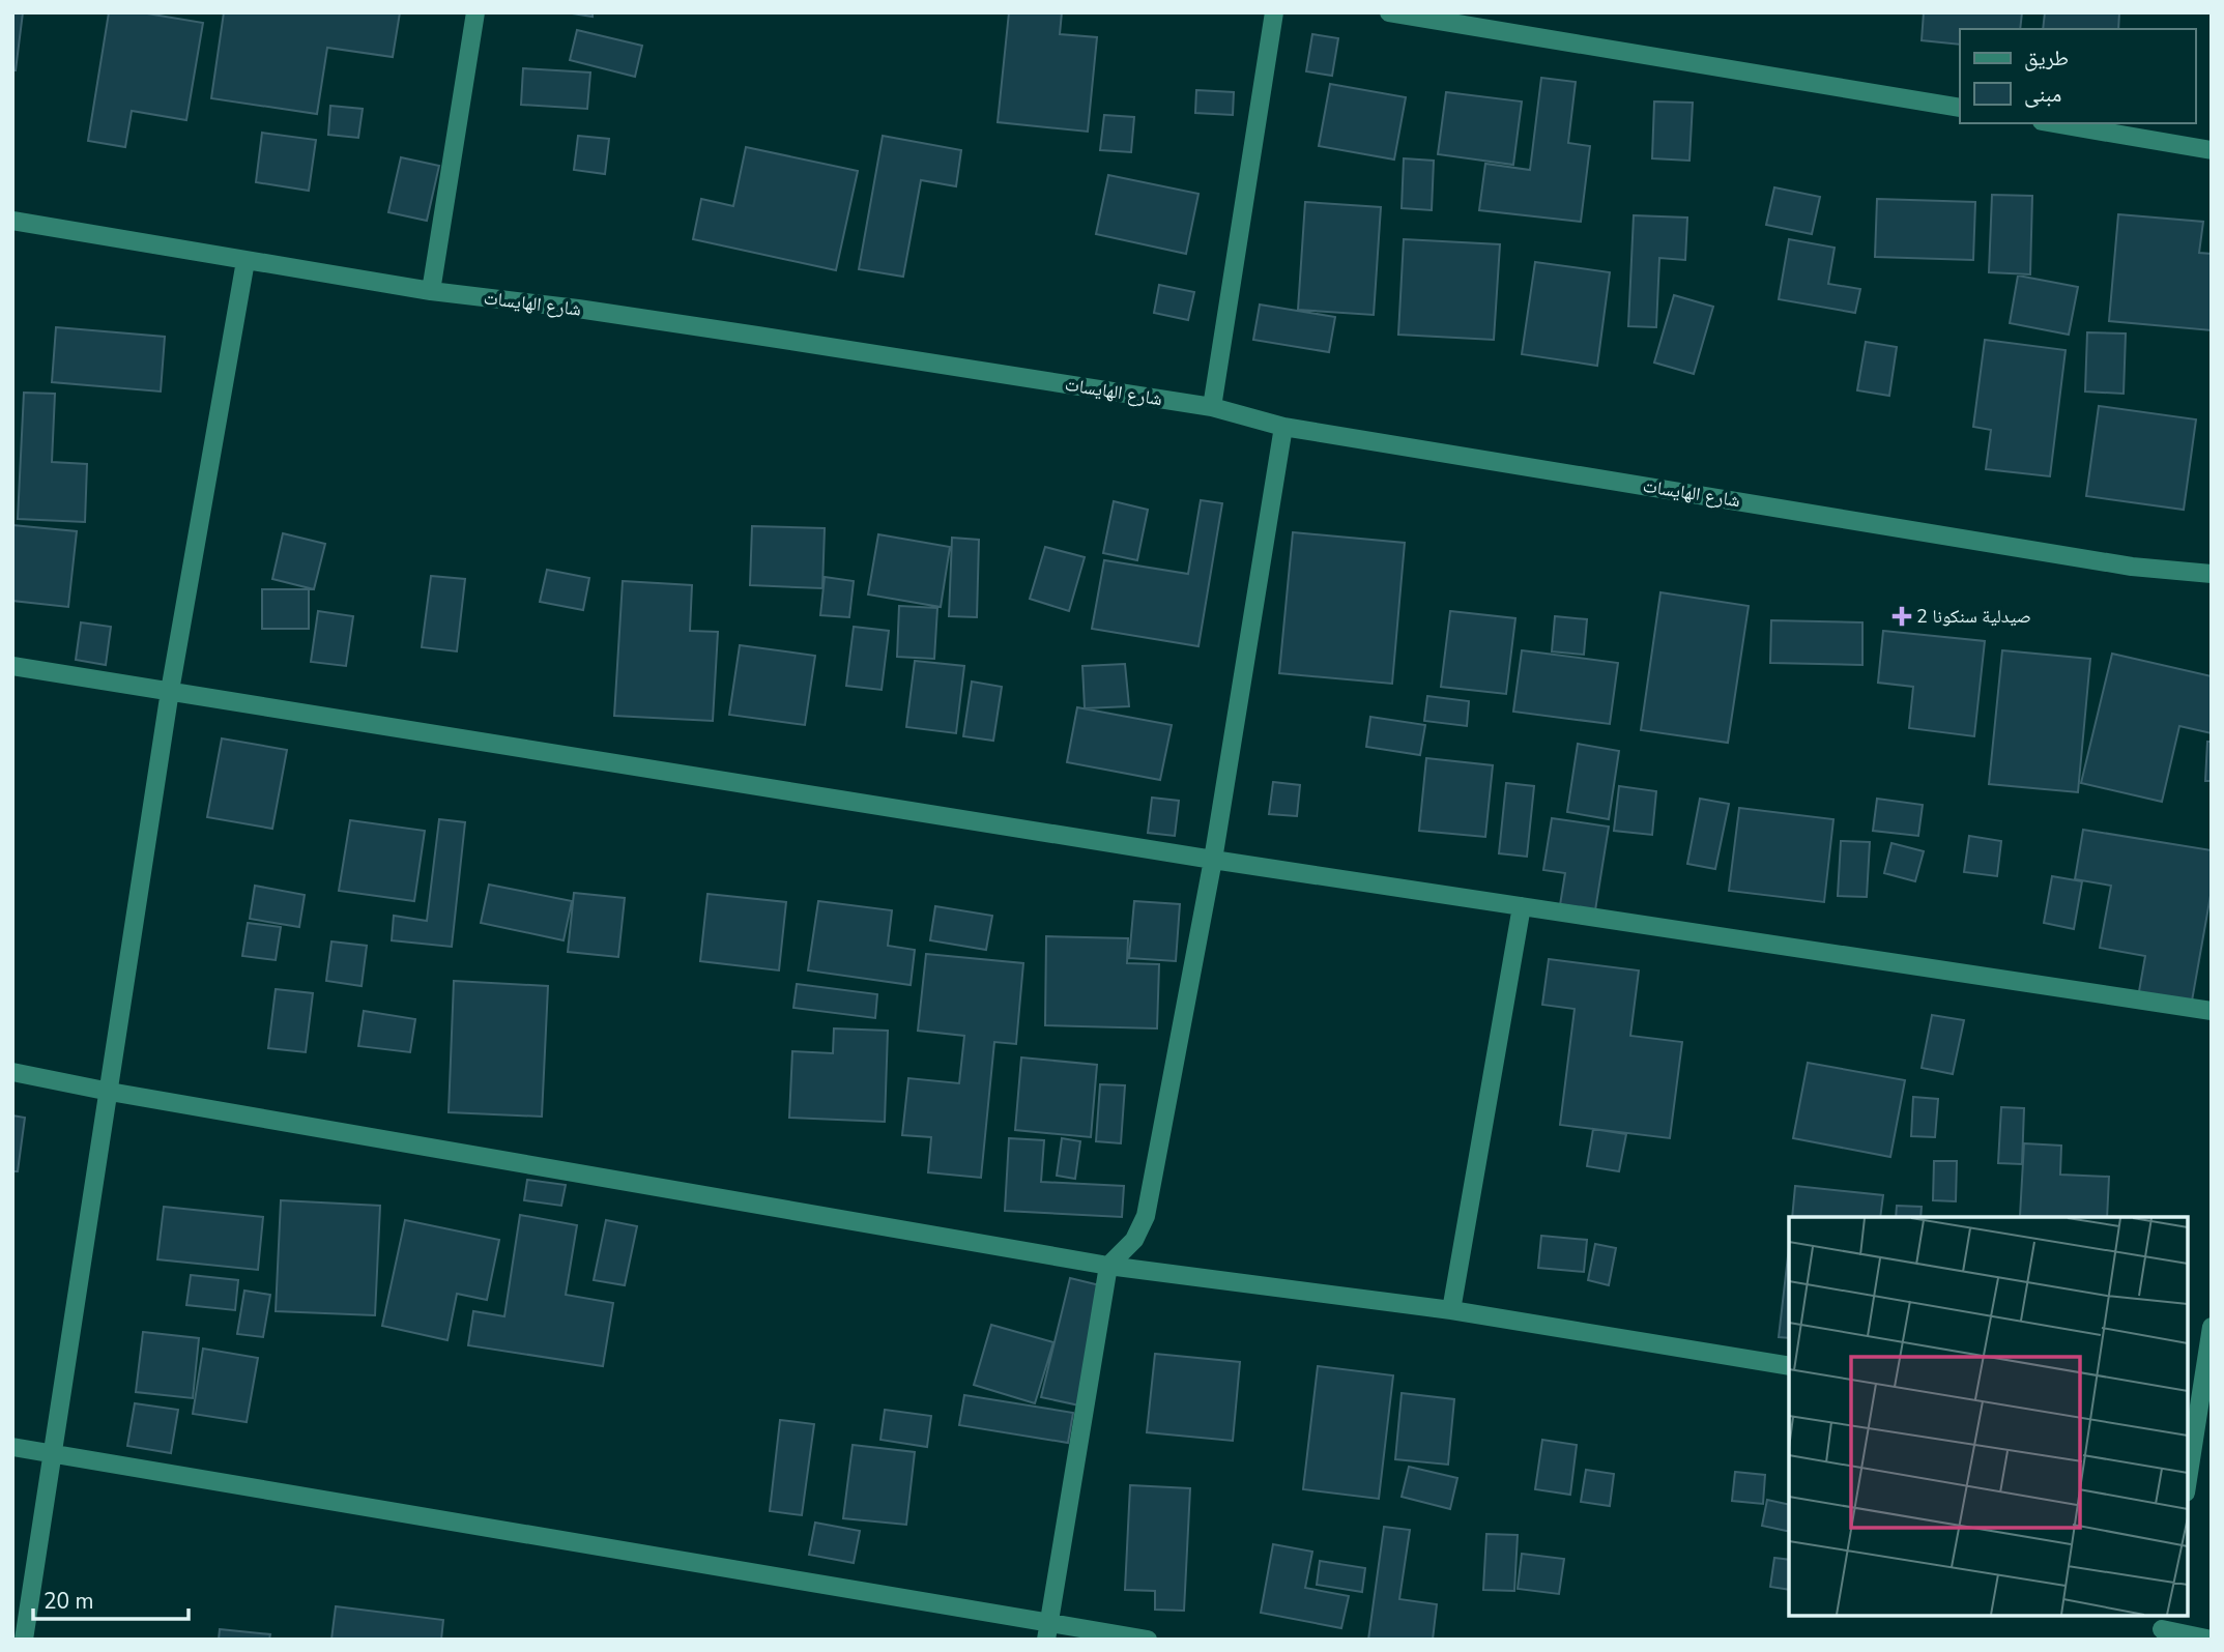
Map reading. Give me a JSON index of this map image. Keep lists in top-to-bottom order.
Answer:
{
  "streets": {
    "street": ["شارع الهايسات"]
  },
  "places": {
    "health": ["صيدلية سنكونا 2"]
  },
  "legend": ["طريق", "مبنى"],
  "scale_bar": "20 m"
}
